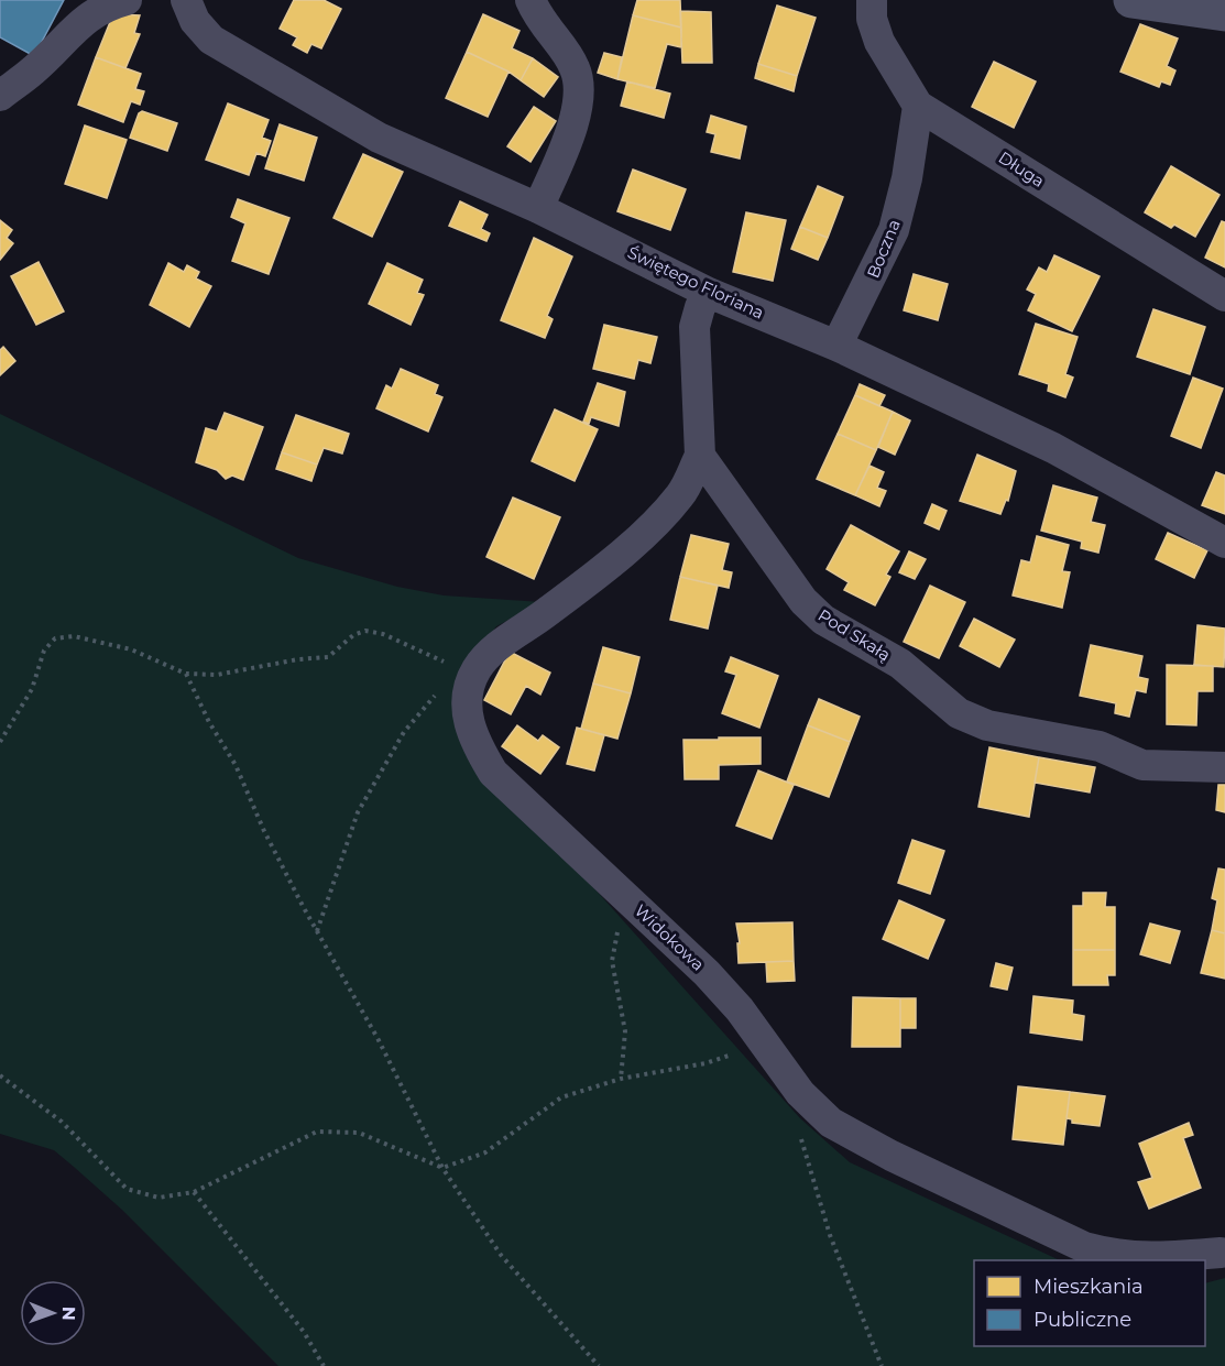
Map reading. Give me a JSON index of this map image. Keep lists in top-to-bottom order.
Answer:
{
  "streets": {
    "street": [
      "Długa",
      "Boczna",
      "Świętego Floriana",
      "Pod Skałą",
      "Widokowa"
    ]
  },
  "crossings": [
    ["Długa", "Boczna"],
    ["Boczna", "Świętego Floriana"],
    ["Pod Skałą", "Widokowa"]
  ],
  "legend": ["Mieszkania", "Publiczne"],
  "north": "right"
}
